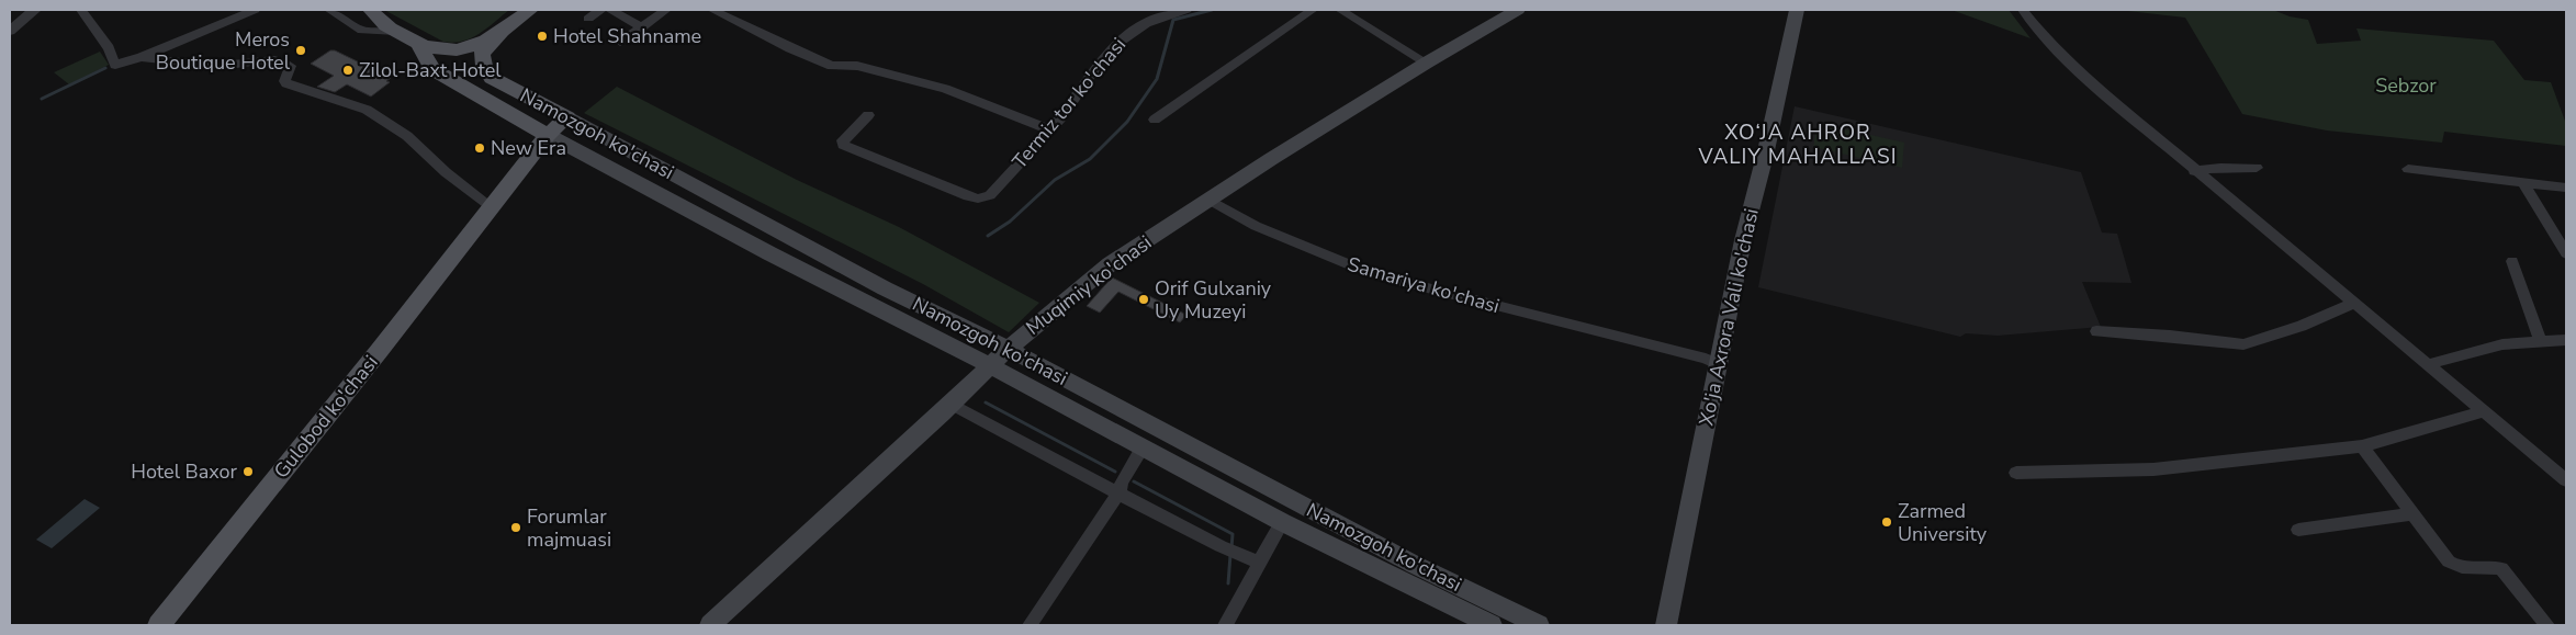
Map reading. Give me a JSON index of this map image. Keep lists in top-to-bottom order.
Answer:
{
  "streets": {
    "main road": [
      "Namozgoh ko'chasi",
      "Muqimiy ko'chasi",
      "Xo'ja Axrora Vali ko'chasi",
      "Gulobod ko'chasi"
    ],
    "street": ["Termiz tor ko'chasi", "Samariya ko'chasi"]
  },
  "crossings": [
    ["Namozgoh ko'chasi", "Muqimiy ko'chasi"],
    ["Namozgoh ko'chasi", "Gulobod ko'chasi"],
    ["Muqimiy ko'chasi", "Samariya ko'chasi"],
    ["Samariya ko'chasi", "Xo'ja Axrora Vali ko'chasi"]
  ],
  "districts": ["XO‘JA AHROR VALIY MAHALLASI"],
  "parks": ["Sebzor"],
  "places": [
    "Hotel Shahname",
    "Meros Boutique Hotel",
    "Zilol-Baxt Hotel",
    "New Era",
    "Orif Gulxaniy Uy Muzeyi",
    "Hotel Baxor",
    "Zarmed University",
    "Forumlar majmuasi"
  ]
}
